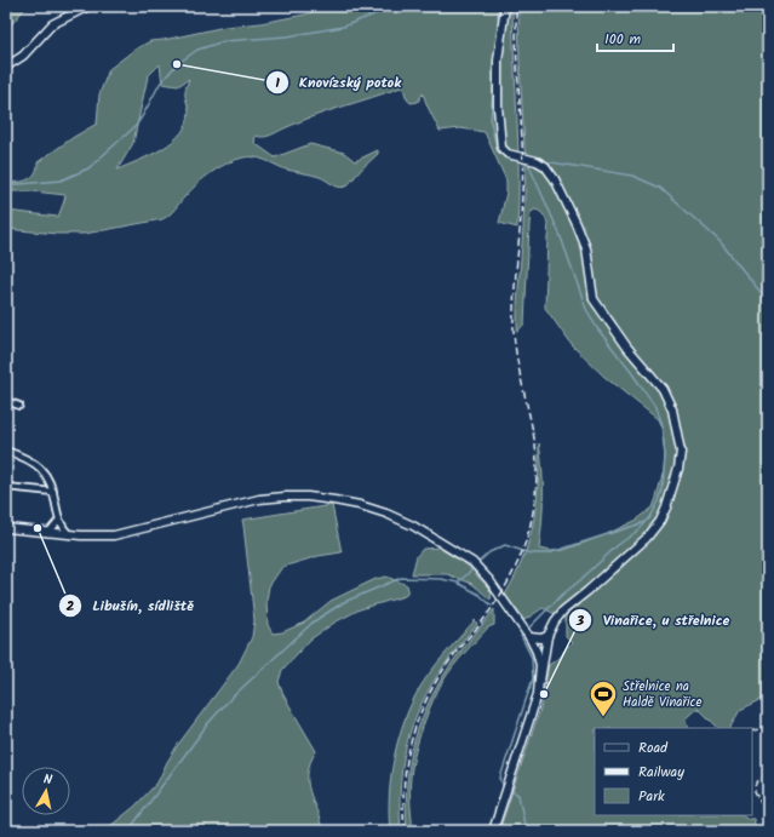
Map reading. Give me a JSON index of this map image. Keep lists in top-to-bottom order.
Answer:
{
  "places": {
    "other": ["Knovízský potok", "Libušín, sídliště", "Vinařice, u střelnice"],
    "sports": ["Střelnice na Haldě Vinařice"]
  },
  "legend": ["Road", "Railway", "Park"],
  "scale_bar": "100 m",
  "north": "top"
}
